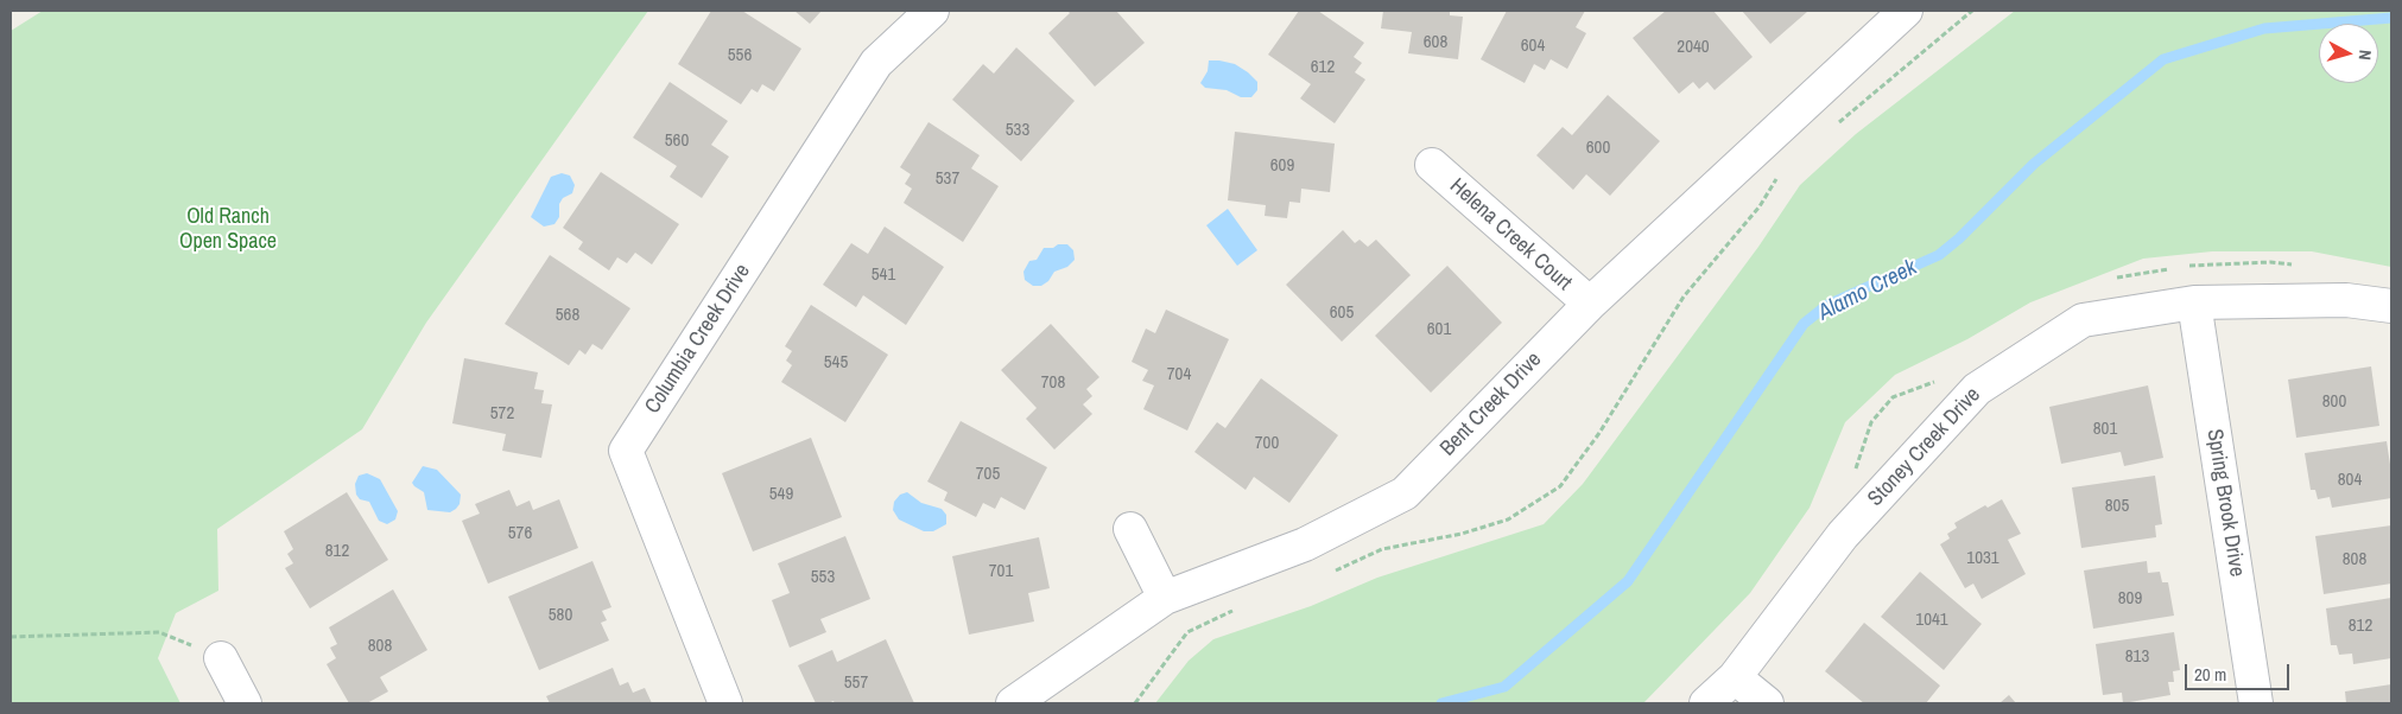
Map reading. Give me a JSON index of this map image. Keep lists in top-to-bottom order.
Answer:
{
  "streets": {
    "street": [
      "Helena Creek Court",
      "Columbia Creek Drive",
      "Bent Creek Drive",
      "Stoney Creek Drive",
      "Spring Brook Drive"
    ]
  },
  "crossings": [
    ["Helena Creek Court", "Bent Creek Drive"],
    ["Stoney Creek Drive", "Spring Brook Drive"]
  ],
  "water": ["Alamo Creek"],
  "parks": ["Old Ranch Open Space"],
  "house_numbers": [
    "608",
    "604",
    "2040",
    "556",
    "612",
    "533",
    "560",
    "600",
    "609",
    "537",
    "541",
    "605",
    "568",
    "601",
    "545",
    "704",
    "708",
    "800",
    "572",
    "801",
    "700",
    "705",
    "804",
    "549",
    "805",
    "576",
    "812",
    "1031",
    "808",
    "701",
    "553",
    "809",
    "580",
    "1041",
    "812",
    "808",
    "813",
    "557"
  ],
  "scale_bar": "20 m",
  "north": "right"
}
